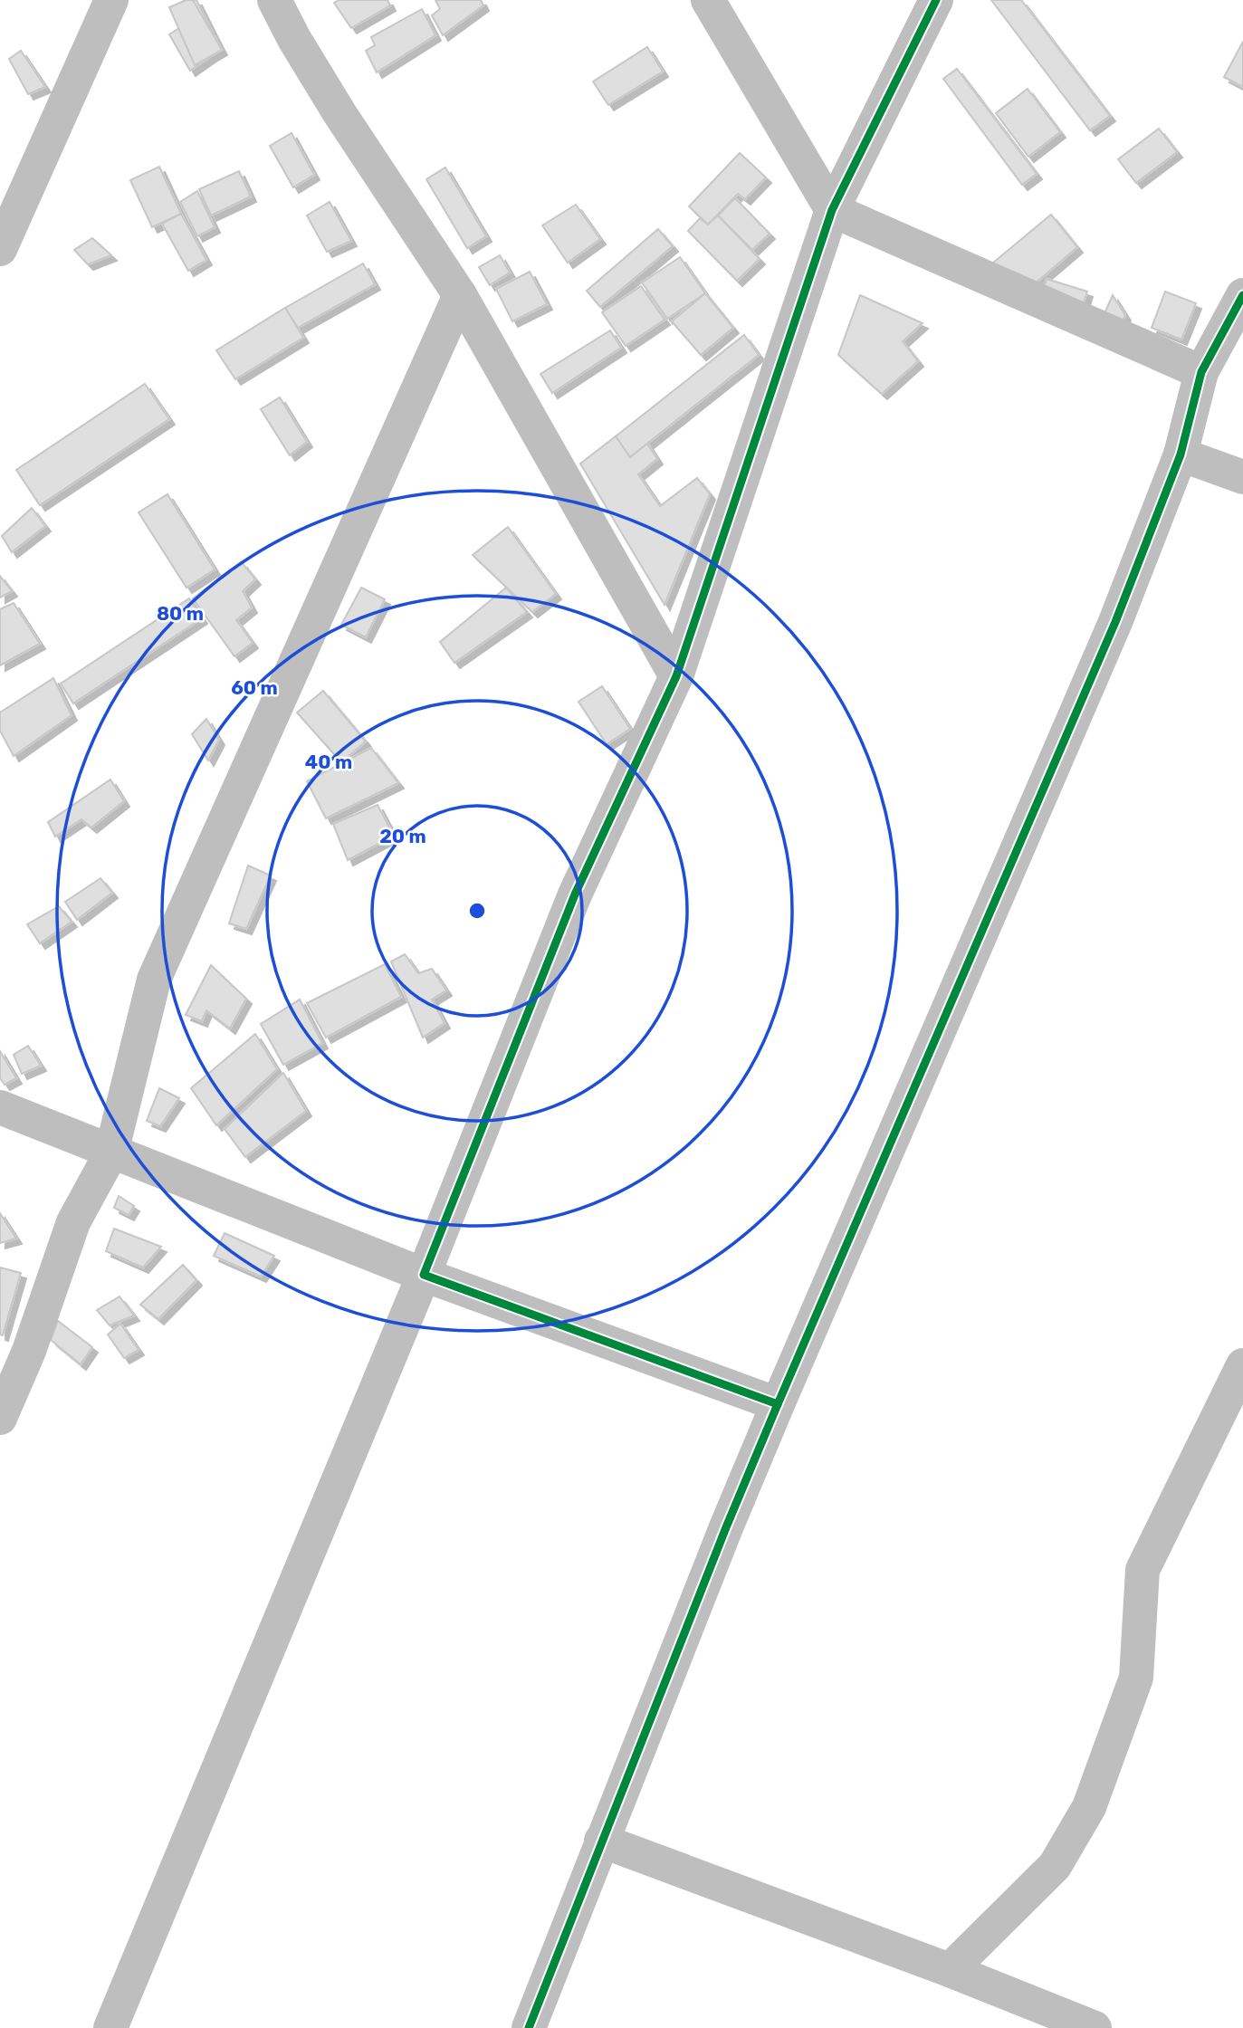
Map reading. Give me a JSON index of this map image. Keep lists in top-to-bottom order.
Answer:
{
  "rings": [
    "80 m",
    "60 m",
    "40 m",
    "20 m"
  ]
}
